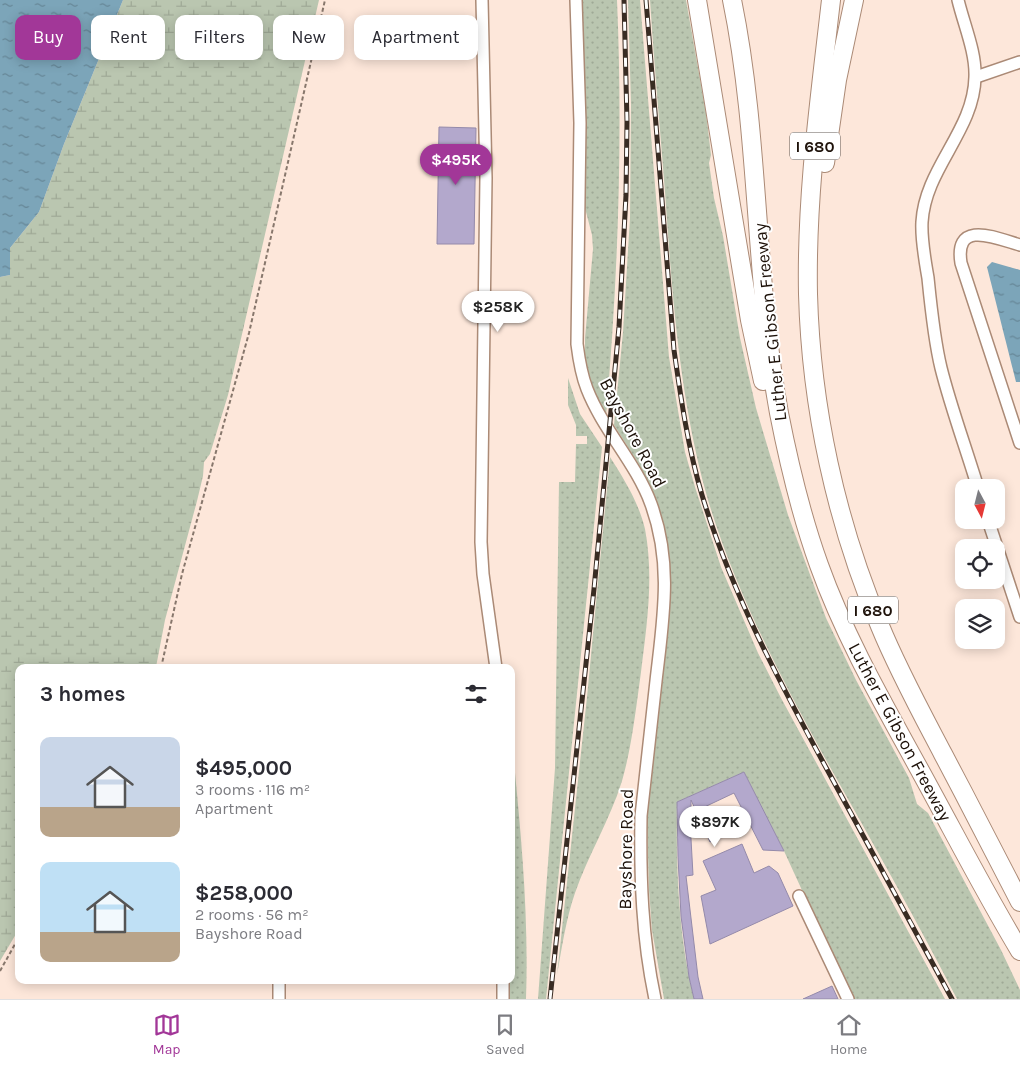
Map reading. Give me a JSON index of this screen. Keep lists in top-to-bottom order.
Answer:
{
  "streets": {
    "highway": ["I 680", "Luther E Gibson Freeway"],
    "street": ["Bayshore Road"]
  },
  "north": "bottom",
  "page": {
    "chip": [
      "Buy",
      "Rent",
      "Filters",
      "New",
      "Apartment"
    ],
    "price": ["$495K", "$258K", "$897K"],
    "heading": "3 homes",
    "list": [
      {
        "name": "$495,000",
        "note": "3 rooms · 116 m² · Apartment"
      },
      {
        "name": "$258,000",
        "note": "2 rooms · 56 m² · Bayshore Road"
      }
    ],
    "tabs": ["Map", "Saved", "Home"]
  }
}
